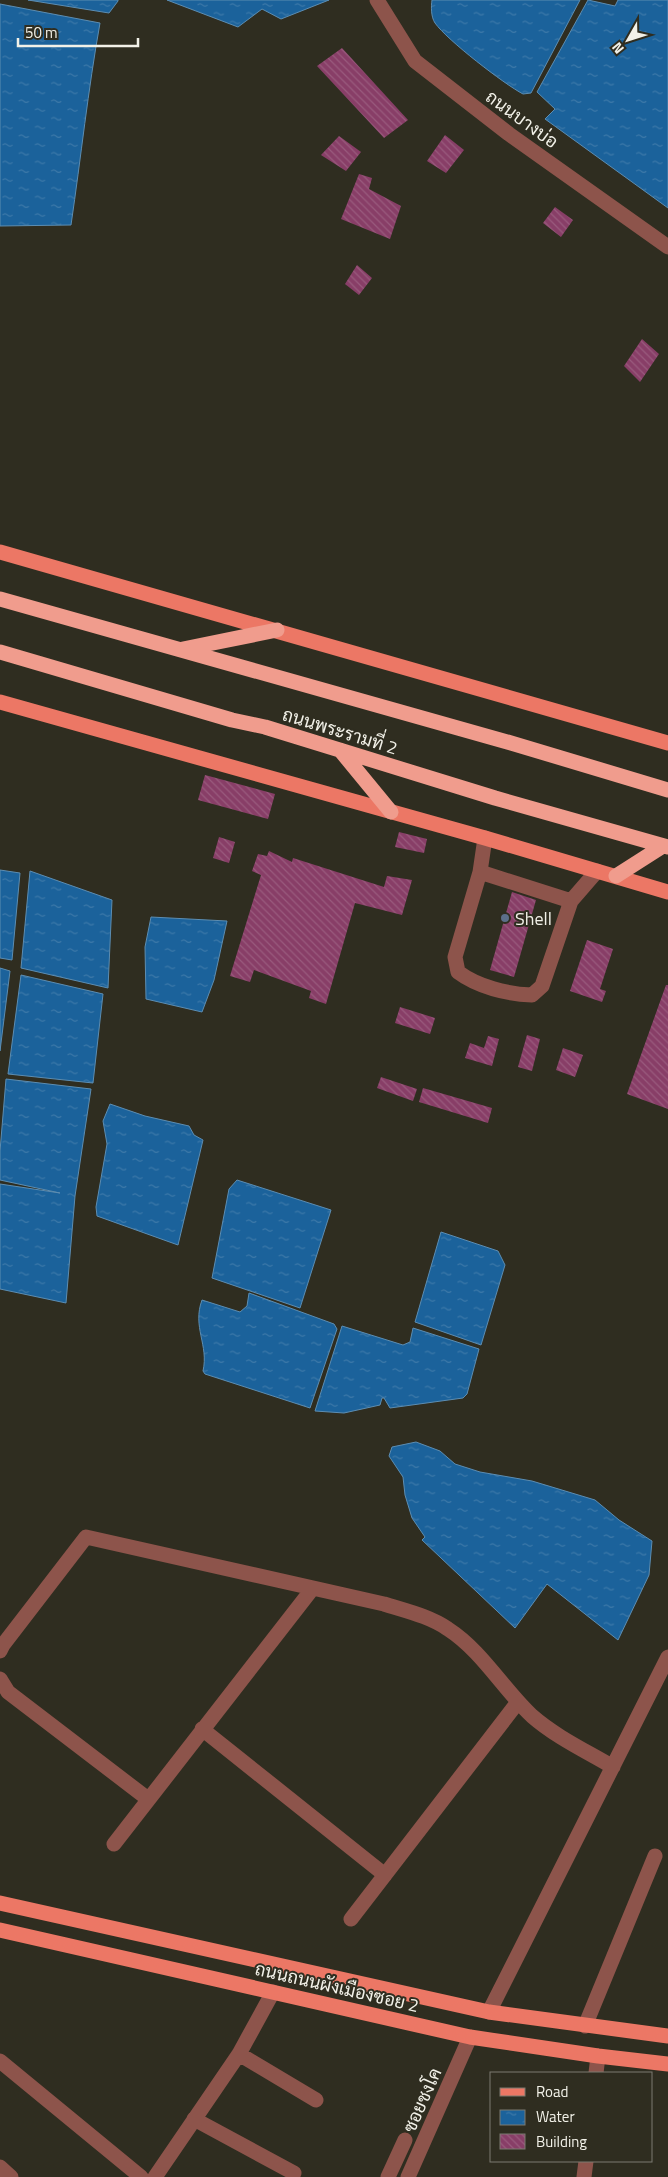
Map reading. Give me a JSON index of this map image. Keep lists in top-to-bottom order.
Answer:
{
  "streets": {
    "highway": ["ถนนพระรามที่ 2"],
    "main road": ["ถนนถนนผังเมืองซอย 2"],
    "street": ["ถนนบางบ่อ", "ซอยชงโค"]
  },
  "crossings": [
    ["ถนนถนนผังเมืองซอย 2", "ซอยชงโค"]
  ],
  "places": ["Shell"],
  "legend": ["Road", "Water", "Building"],
  "scale_bar": "50 m",
  "north": "bottom left"
}
